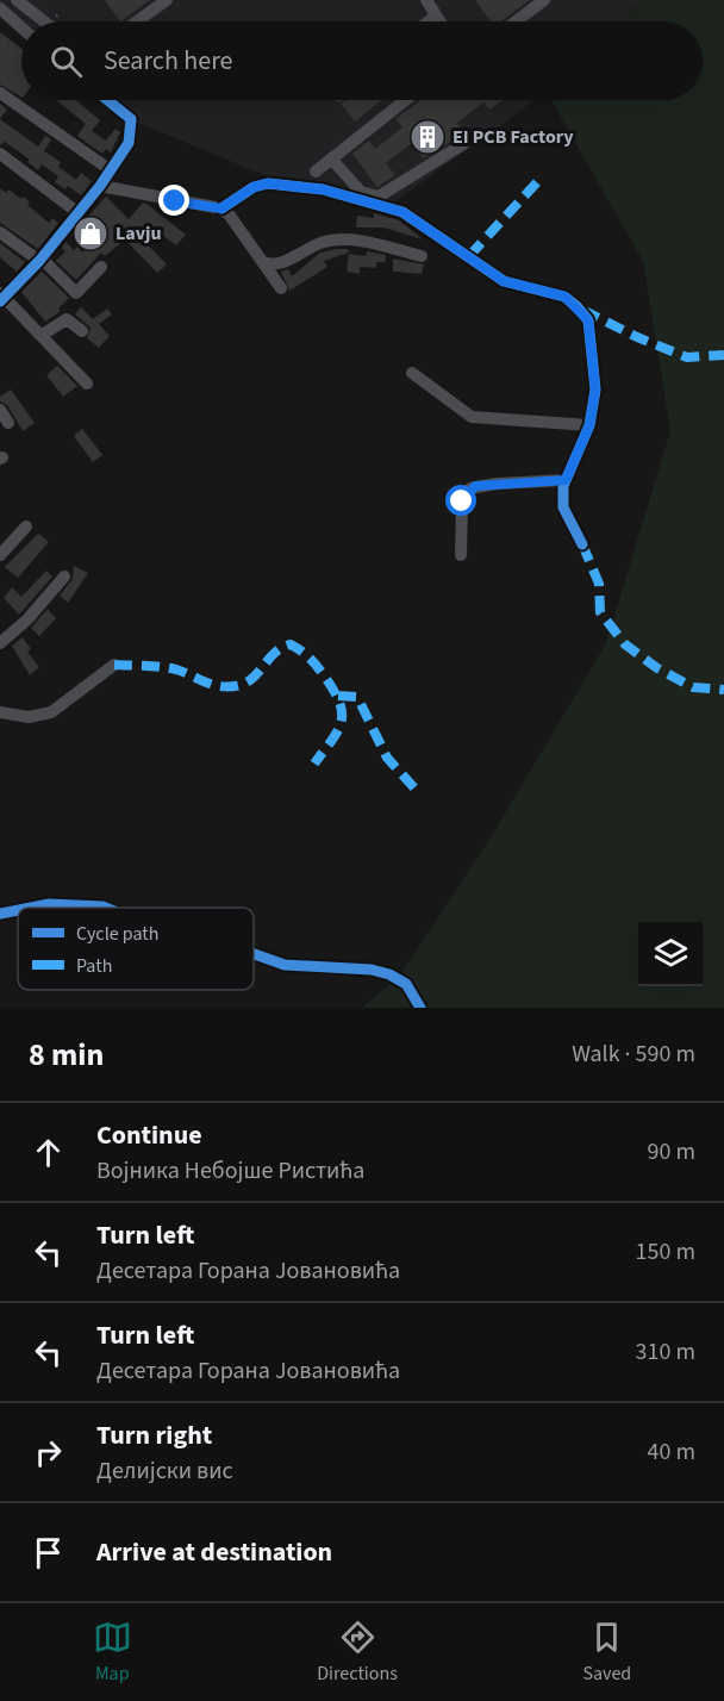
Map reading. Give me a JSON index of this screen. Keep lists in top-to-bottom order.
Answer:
{
  "places": {
    "building": ["EI PCB Factory"],
    "shop": ["Lavju"]
  },
  "legend": ["Cycle path", "Path"],
  "page": {
    "search": "Search here",
    "heading": ["8 min", "Walk · 590 m"],
    "list": [
      ["Continue", "Војника Небојше Ристића", "90 m"],
      ["Turn left", "Десетара Горана Јовановића", "150 m"],
      ["Turn left", "Десетара Горана Јовановића", "310 m"],
      ["Turn right", "Делијски вис", "40 m"],
      "Arrive at destination"
    ],
    "nav": ["Map", "Directions", "Saved"]
  }
}
